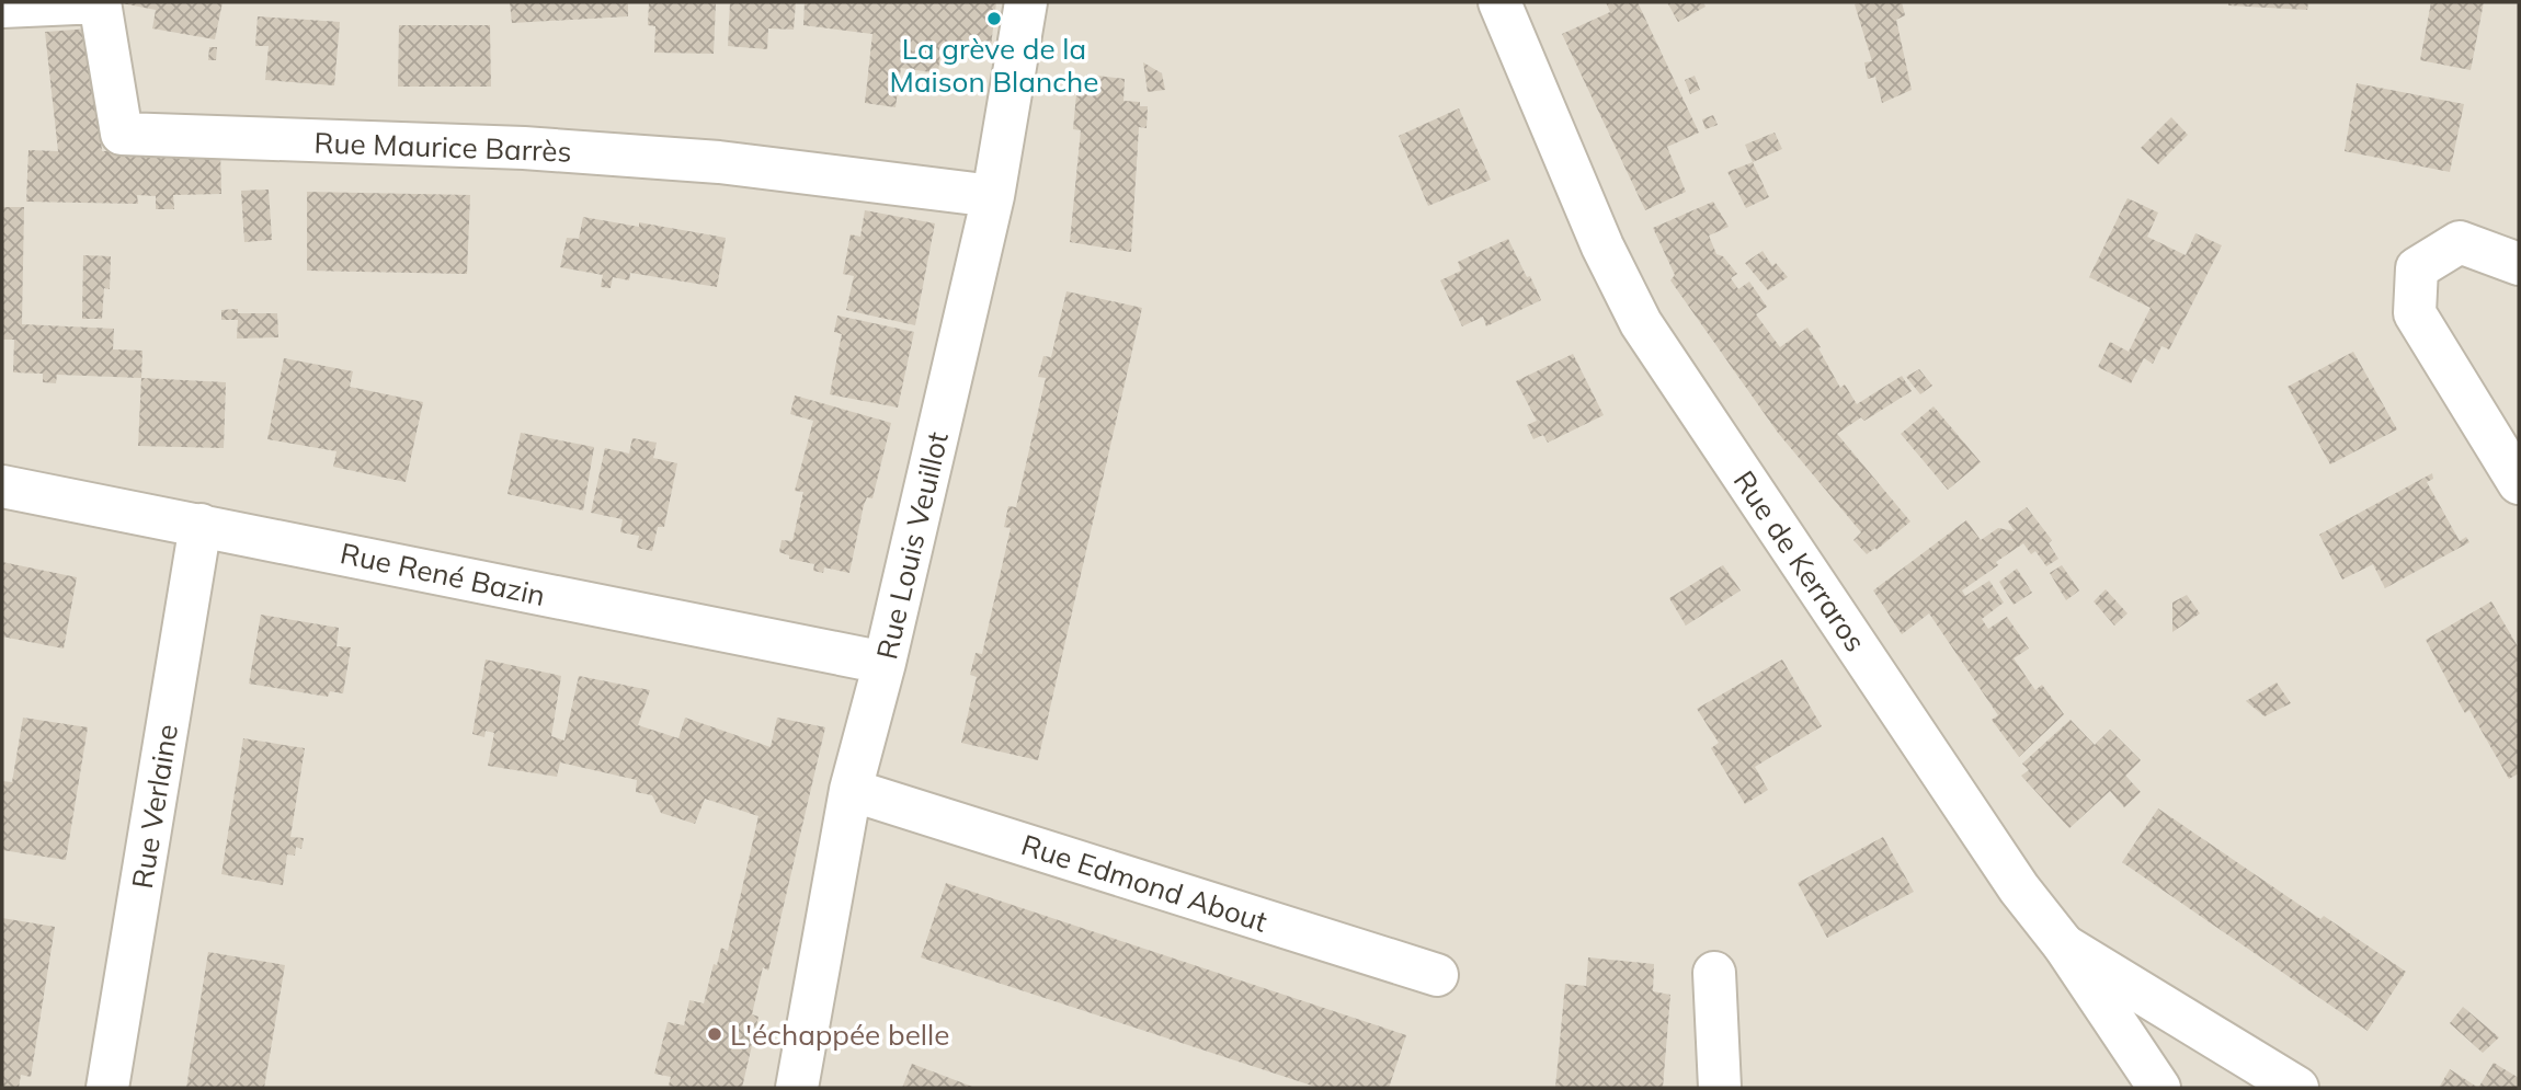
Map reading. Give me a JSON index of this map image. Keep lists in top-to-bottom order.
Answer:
{
  "streets": {
    "street": [
      "Rue Maurice Barrès",
      "Rue Louis Veuillot",
      "Rue de Kerraros",
      "Rue René Bazin",
      "Rue Verlaine",
      "Rue Edmond About"
    ]
  },
  "crossings": [
    ["Rue Maurice Barrès", "Rue Louis Veuillot"],
    ["Rue Louis Veuillot", "Rue René Bazin"],
    ["Rue Louis Veuillot", "Rue Edmond About"],
    ["Rue René Bazin", "Rue Verlaine"]
  ],
  "places": ["La grève de la Maison Blanche", "L'échappée belle"]
}
